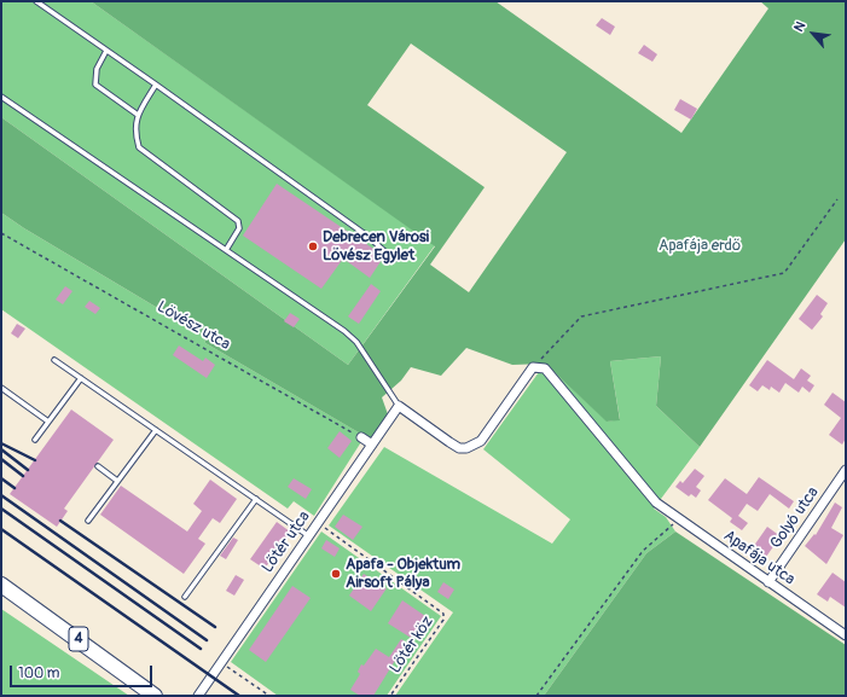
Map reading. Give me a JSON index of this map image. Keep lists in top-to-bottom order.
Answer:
{
  "streets": {
    "main road": ["4"],
    "street": ["Golyó utca", "Lőtér utca", "Apafája utca"],
    "path": ["Lövész utca", "Lőtér köz"]
  },
  "crossings": [
    ["Golyó utca", "Apafája utca"],
    ["Lőtér utca", "Lőtér köz"]
  ],
  "parks": ["Apafája erdő"],
  "places": ["Debrecen Városi Lövész Egylet", "Apafa - Objektum Airsoft Pálya"],
  "scale_bar": "100 m",
  "north": "top left"
}
